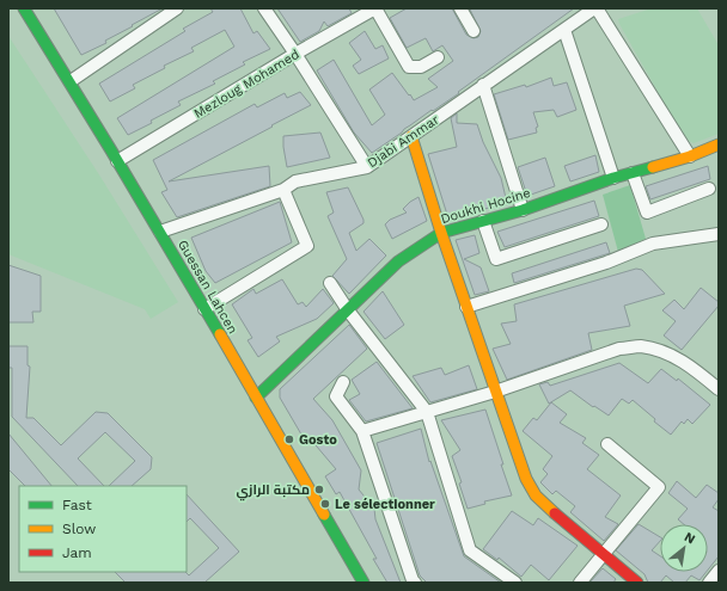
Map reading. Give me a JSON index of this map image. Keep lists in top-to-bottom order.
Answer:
{
  "streets": {
    "street": [
      "Mezloug Mohamed",
      "Djabi Ammar",
      "Doukhi Hocine",
      "Guessan Lahcen"
    ]
  },
  "crossings": [
    ["Mezloug Mohamed", "Guessan Lahcen"],
    ["Djabi Ammar", "Guessan Lahcen"],
    ["Doukhi Hocine", "Guessan Lahcen"]
  ],
  "places": ["Gosto", "مكتبة الرازي", "Le sélectionner"],
  "legend": ["Fast", "Slow", "Jam"],
  "north": "top right"
}
